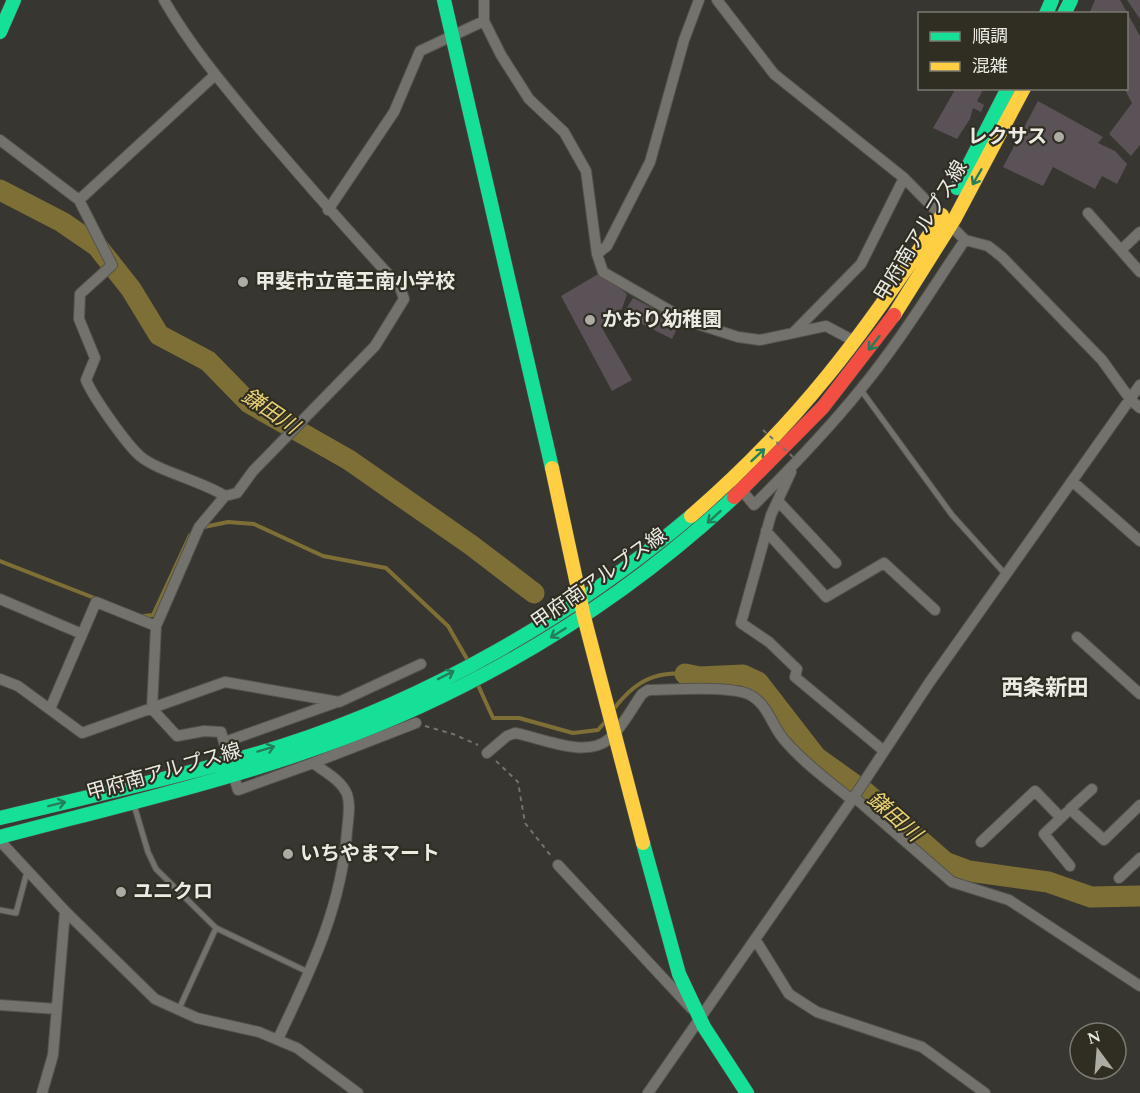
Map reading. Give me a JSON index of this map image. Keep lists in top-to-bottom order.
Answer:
{
  "streets": {
    "main road": ["甲府南アルプス線"]
  },
  "districts": ["西条新田"],
  "water": ["鎌田川"],
  "places": [
    "レクサス",
    "甲斐市立竜王南小学校",
    "かおり幼稚園",
    "いちやまマート",
    "ユニクロ"
  ],
  "legend": ["順調", "混雑"],
  "north": "top"
}
